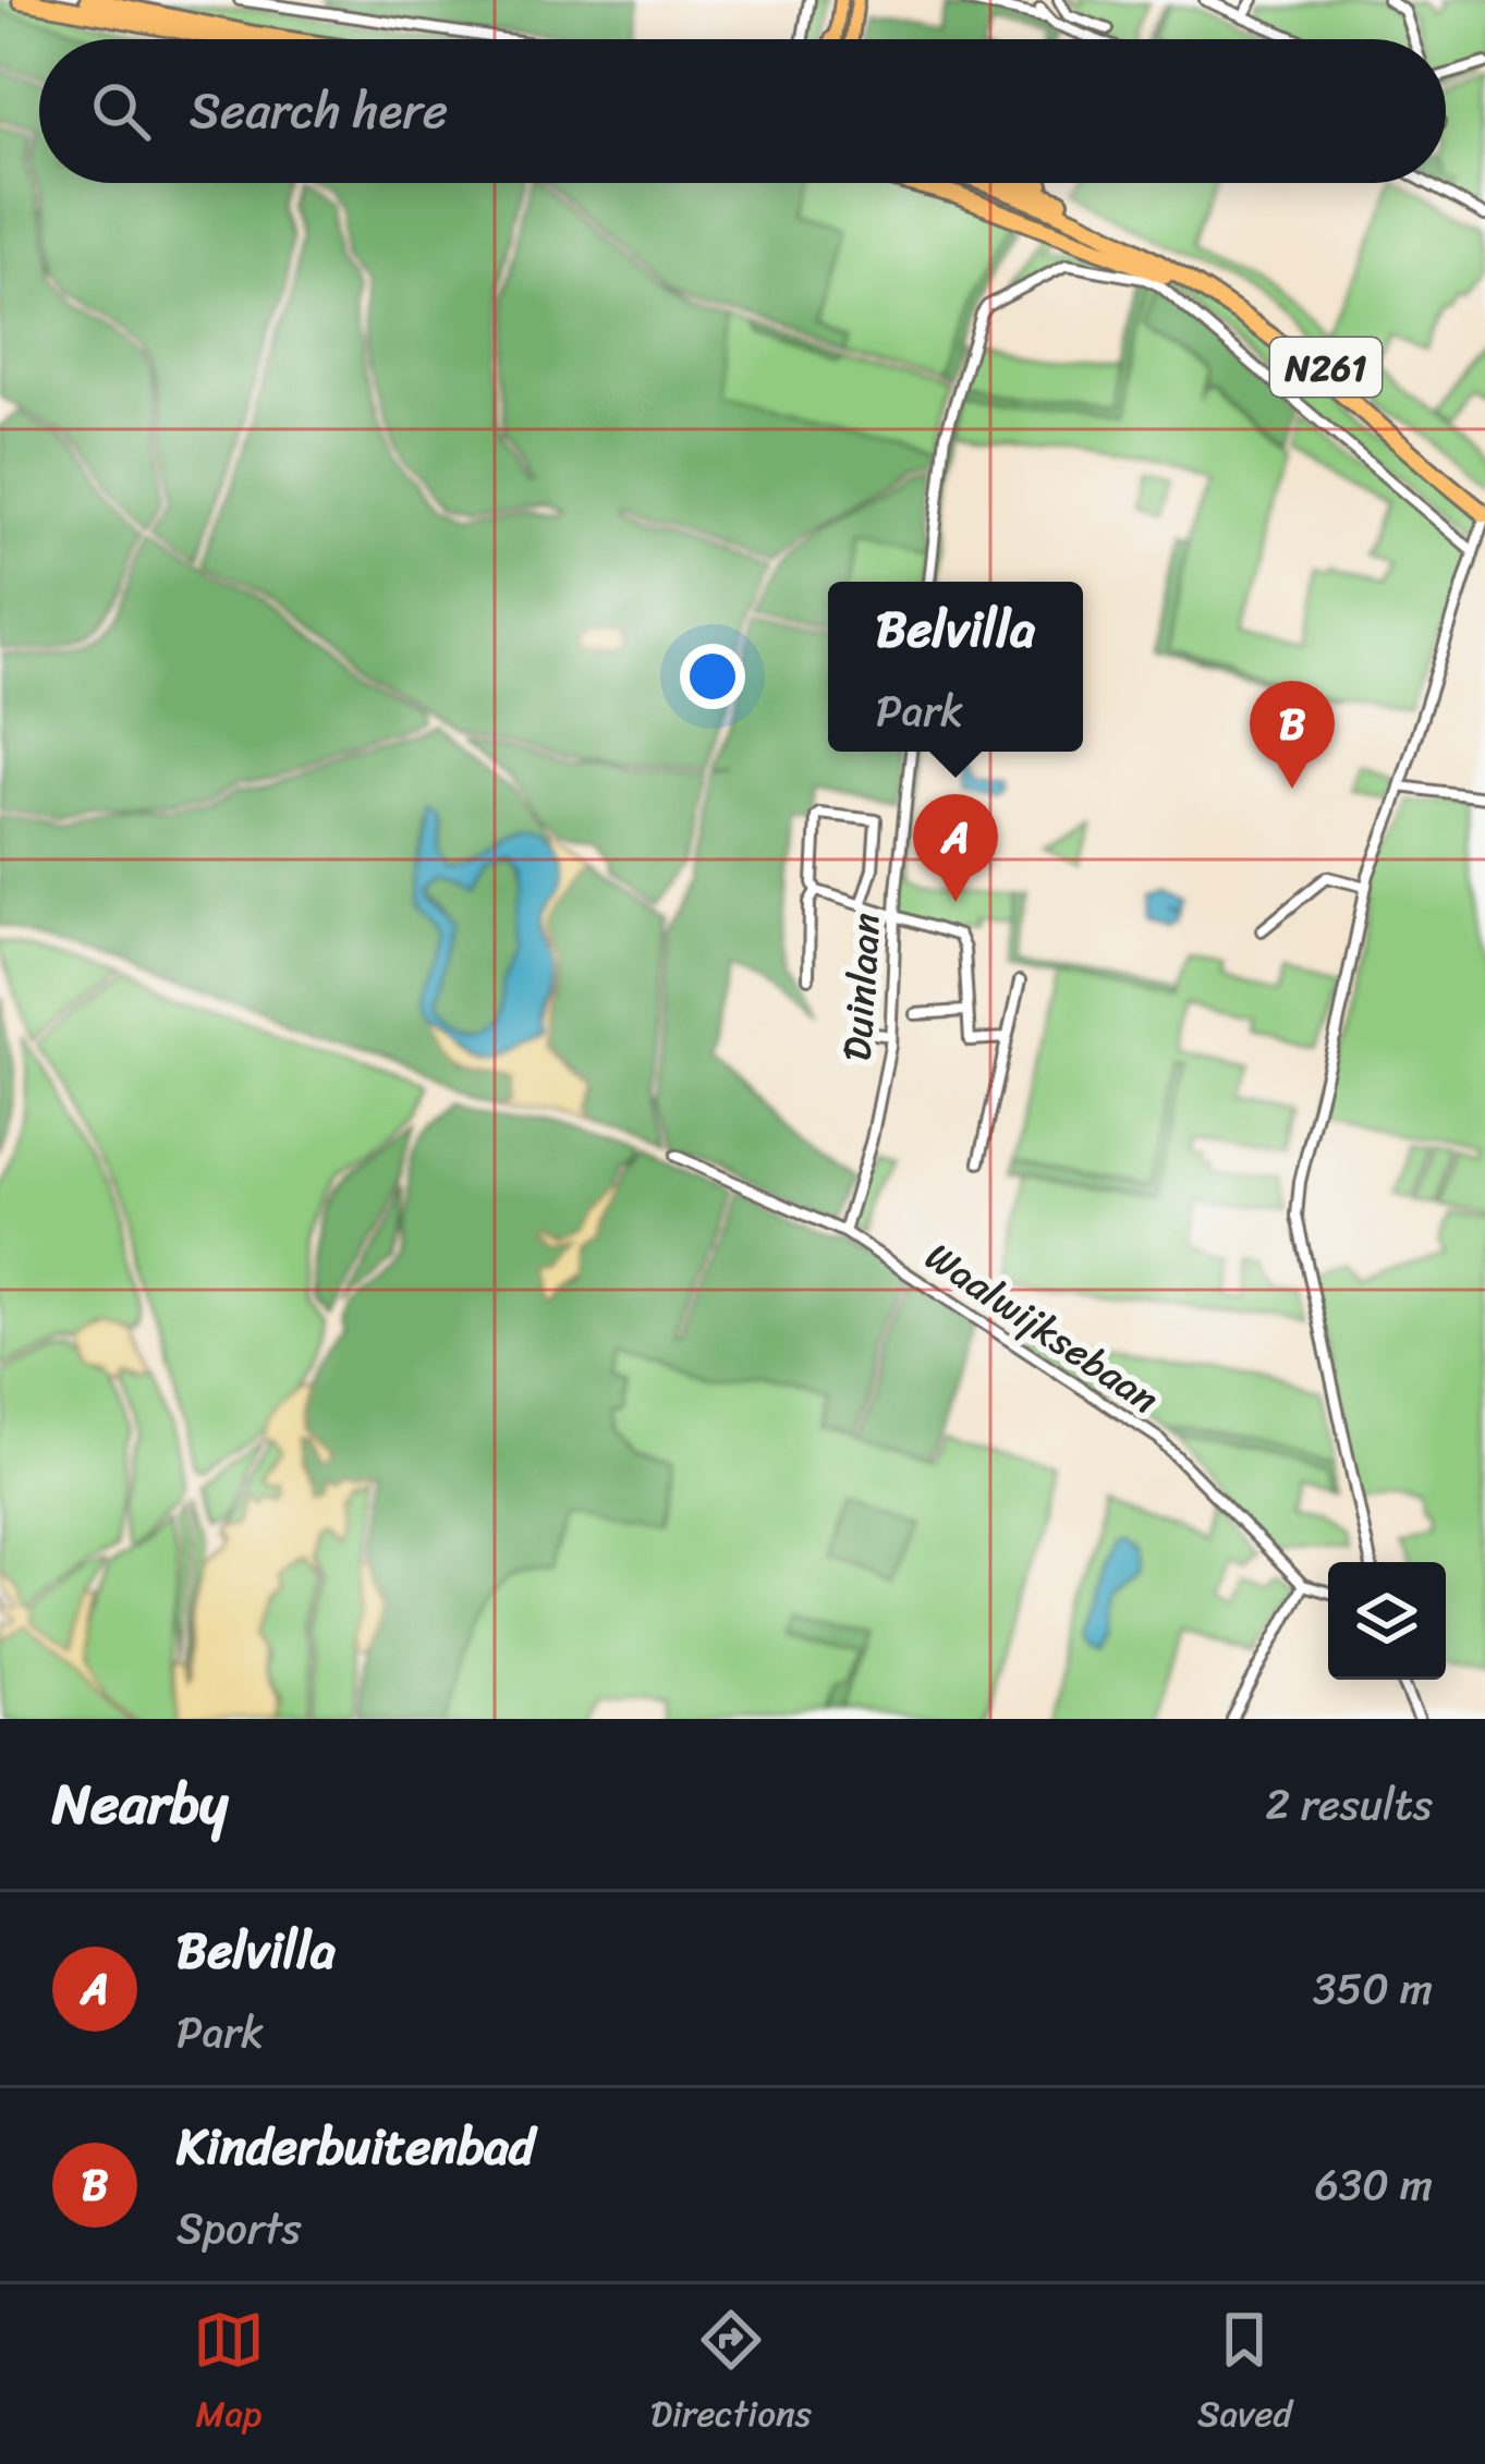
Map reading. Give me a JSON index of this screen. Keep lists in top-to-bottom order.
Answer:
{
  "streets": {
    "highway": ["N261"],
    "street": ["Duinlaan", "Waalwijksebaan"]
  },
  "crossings": [
    ["Duinlaan", "Waalwijksebaan"]
  ],
  "page": {
    "search": "Search here",
    "popup": ["Belvilla", "Park"],
    "pins": ["B", "A"],
    "heading": ["Nearby", "2 results"],
    "list": [
      {
        "mark": "A",
        "name": "Belvilla",
        "note": "Park",
        "value": "350 m"
      },
      {
        "mark": "B",
        "name": "Kinderbuitenbad",
        "note": "Sports",
        "value": "630 m"
      }
    ],
    "nav": ["Map", "Directions", "Saved"]
  }
}
